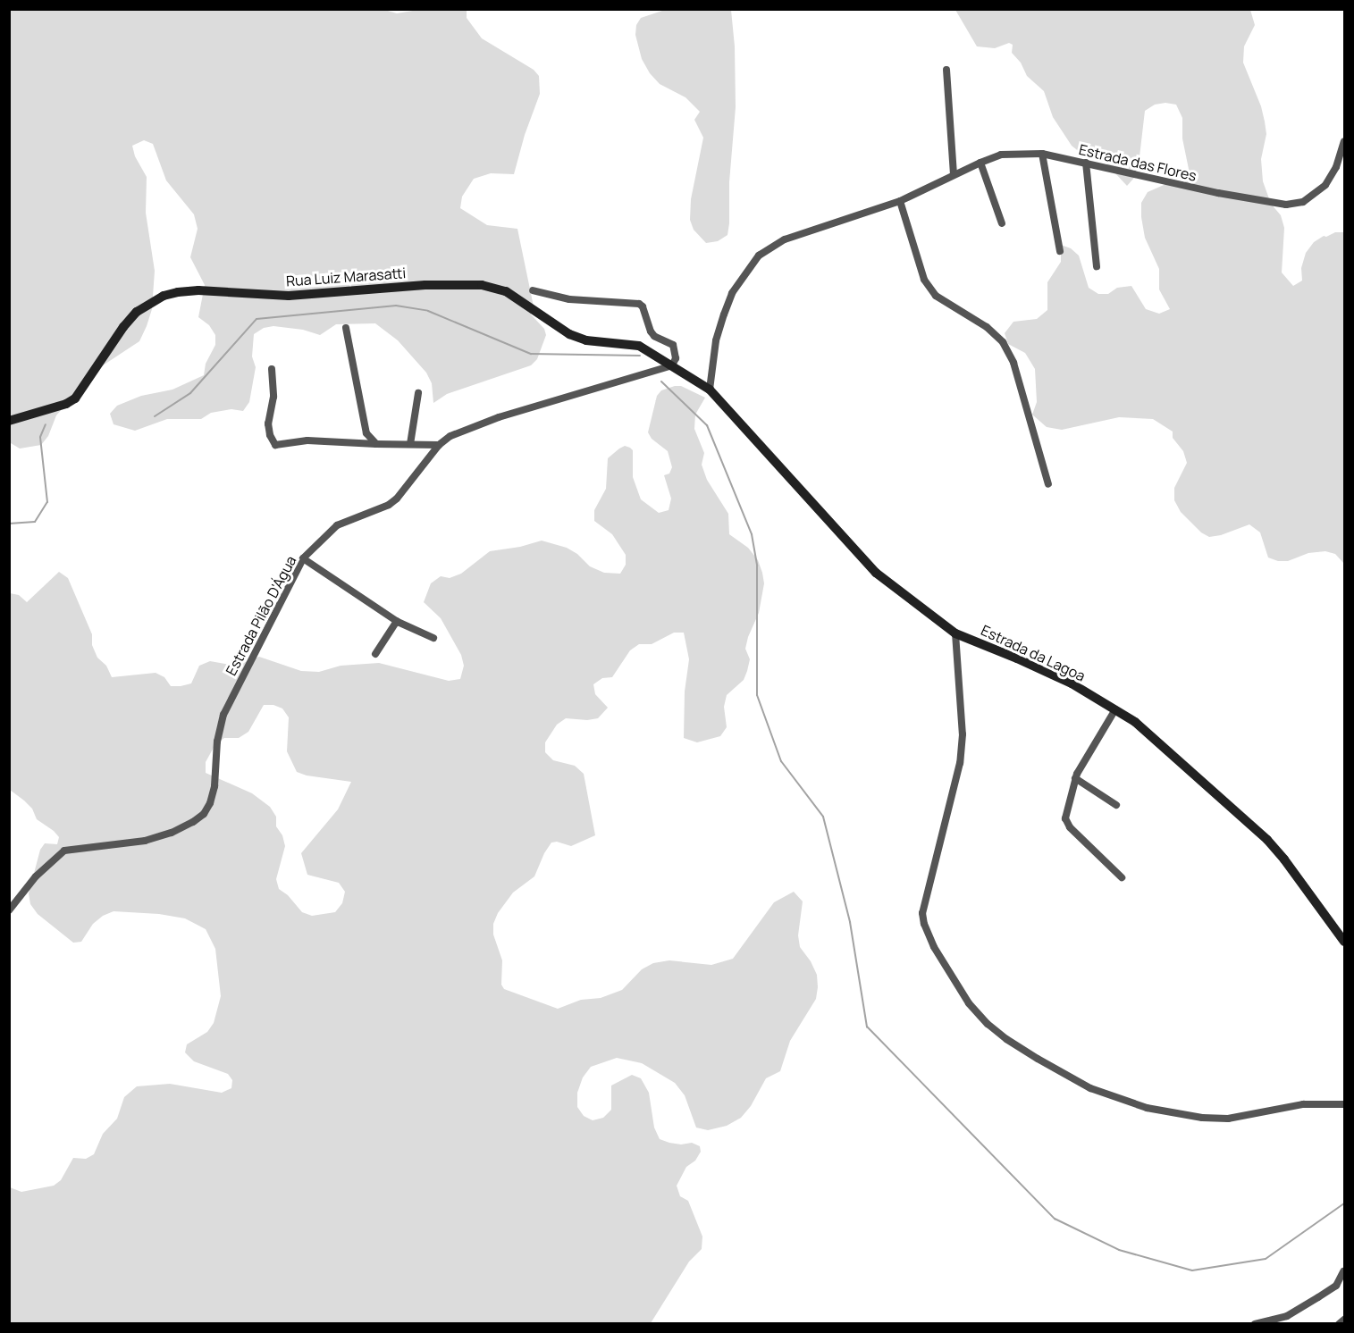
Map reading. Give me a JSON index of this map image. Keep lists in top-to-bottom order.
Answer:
{
  "streets": {
    "street": [
      "Estrada das Flores",
      "Rua Luiz Marasatti",
      "Estrada Pilão D'Água",
      "Estrada da Lagoa"
    ]
  },
  "crossings": [
    ["Estrada das Flores", "Rua Luiz Marasatti"],
    ["Estrada das Flores", "Estrada da Lagoa"],
    ["Rua Luiz Marasatti", "Estrada Pilão D'Água"],
    ["Rua Luiz Marasatti", "Estrada da Lagoa"]
  ]
}
